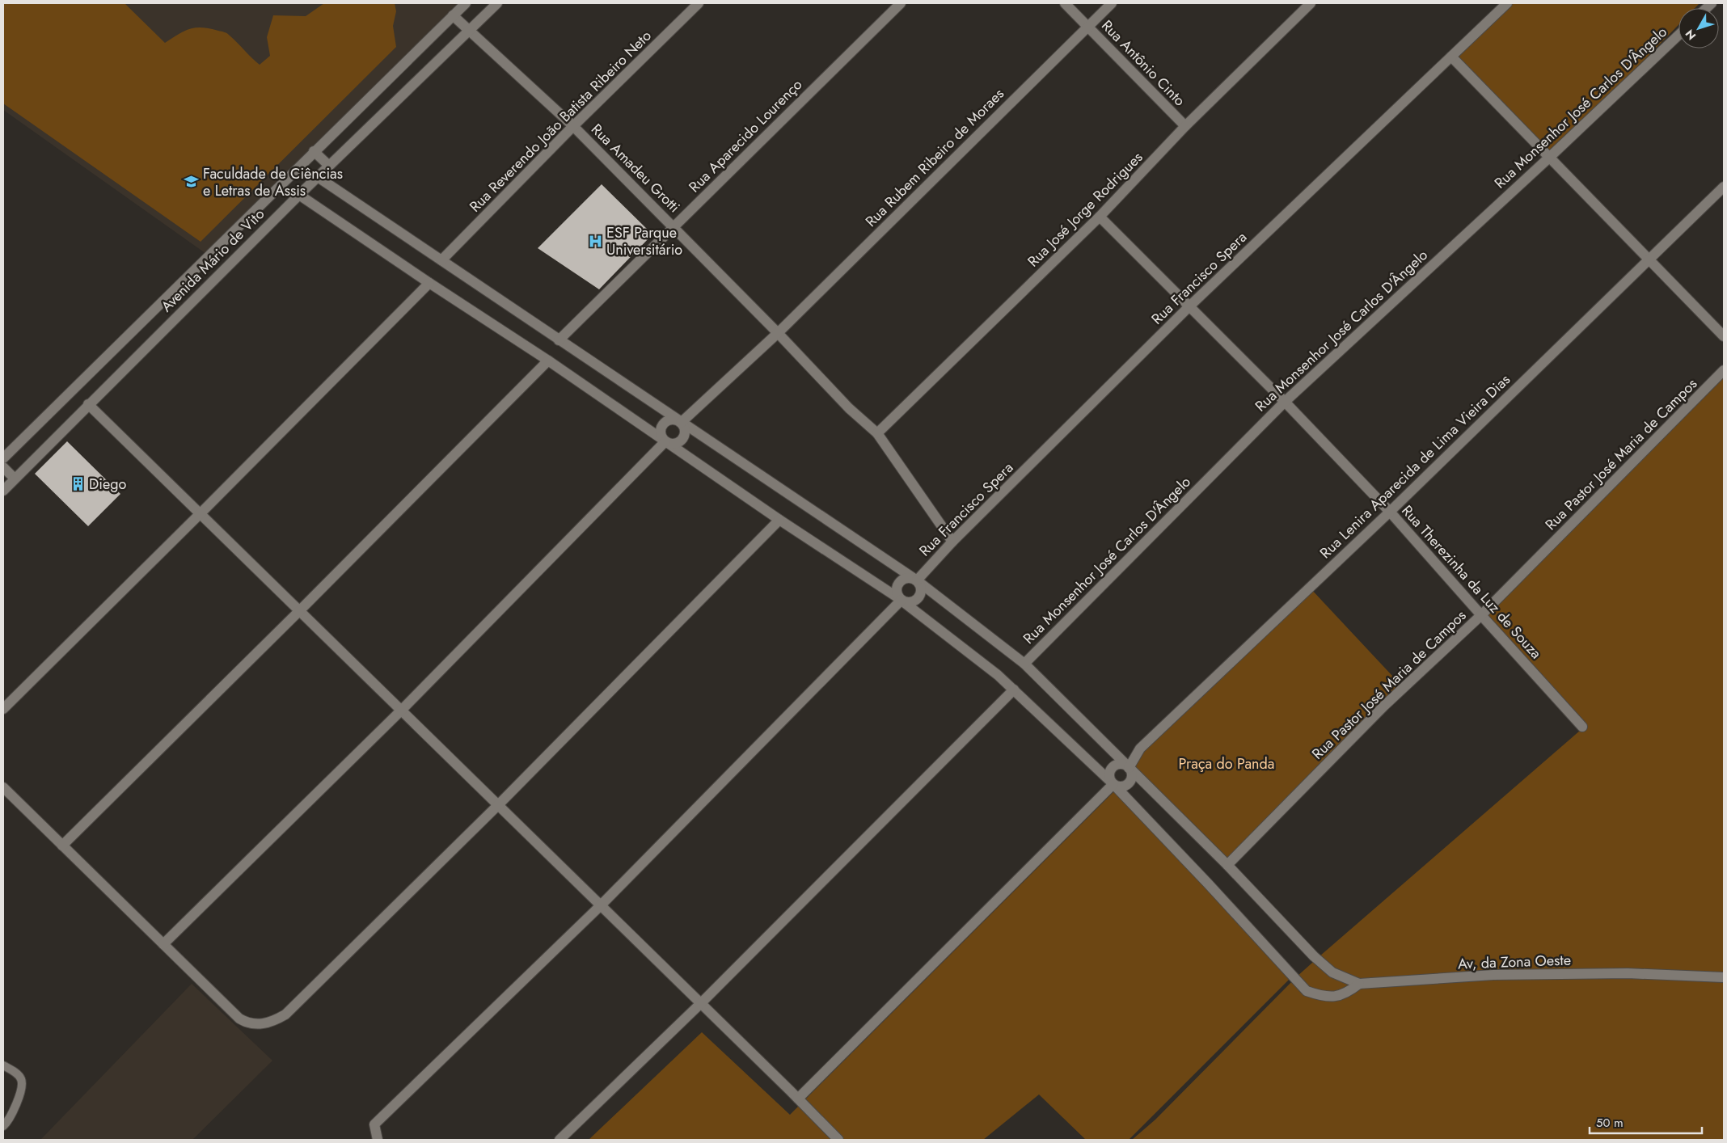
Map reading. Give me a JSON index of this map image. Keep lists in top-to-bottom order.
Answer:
{
  "streets": {
    "street": [
      "Rua Antônio Cinto",
      "Rua Monsenhor José Carlos D'Ângelo",
      "Rua Reverendo João Batista Ribeiro Neto",
      "Rua Aparecido Lourenço",
      "Rua Rubem Ribeiro de Moraes",
      "Rua Amadeu Grotti",
      "Rua José Jorge Rodrigues",
      "Avenida Mário de Vito",
      "Rua Francisco Spera",
      "Rua Pastor José Maria de Campos",
      "Rua Lenira Aparecida de Lima Vieira Dias",
      "Rua Therezinha da Luz de Souza",
      "Av, da Zona Oeste"
    ]
  },
  "crossings": [
    ["Rua Antônio Cinto", "Rua Rubem Ribeiro de Moraes"],
    ["Rua Antônio Cinto", "Rua José Jorge Rodrigues"],
    ["Rua Monsenhor José Carlos D'Ângelo", "Rua Therezinha da Luz de Souza"],
    ["Rua Monsenhor José Carlos D'Ângelo", "Av, da Zona Oeste"],
    ["Rua Reverendo João Batista Ribeiro Neto", "Rua Amadeu Grotti"],
    ["Rua Reverendo João Batista Ribeiro Neto", "Av, da Zona Oeste"],
    ["Rua Aparecido Lourenço", "Rua Amadeu Grotti"],
    ["Rua Aparecido Lourenço", "Av, da Zona Oeste"],
    ["Rua Rubem Ribeiro de Moraes", "Rua Amadeu Grotti"],
    ["Rua Rubem Ribeiro de Moraes", "Av, da Zona Oeste"],
    ["Rua Amadeu Grotti", "Rua José Jorge Rodrigues"],
    ["Rua Amadeu Grotti", "Avenida Mário de Vito"],
    ["Rua Amadeu Grotti", "Rua Francisco Spera"],
    ["Rua José Jorge Rodrigues", "Rua Therezinha da Luz de Souza"],
    ["Avenida Mário de Vito", "Av, da Zona Oeste"],
    ["Rua Francisco Spera", "Rua Therezinha da Luz de Souza"],
    ["Rua Francisco Spera", "Av, da Zona Oeste"],
    ["Rua Pastor José Maria de Campos", "Rua Therezinha da Luz de Souza"],
    ["Rua Pastor José Maria de Campos", "Av, da Zona Oeste"],
    ["Rua Lenira Aparecida de Lima Vieira Dias", "Rua Therezinha da Luz de Souza"],
    ["Rua Lenira Aparecida de Lima Vieira Dias", "Av, da Zona Oeste"]
  ],
  "parks": ["Praça do Panda"],
  "places": {
    "school or university": ["Faculdade de Ciências e Letras de Assis"],
    "hospital": ["ESF Parque Universitário"],
    "building": ["Diego"]
  },
  "scale_bar": "50 m",
  "north": "bottom left"
}
